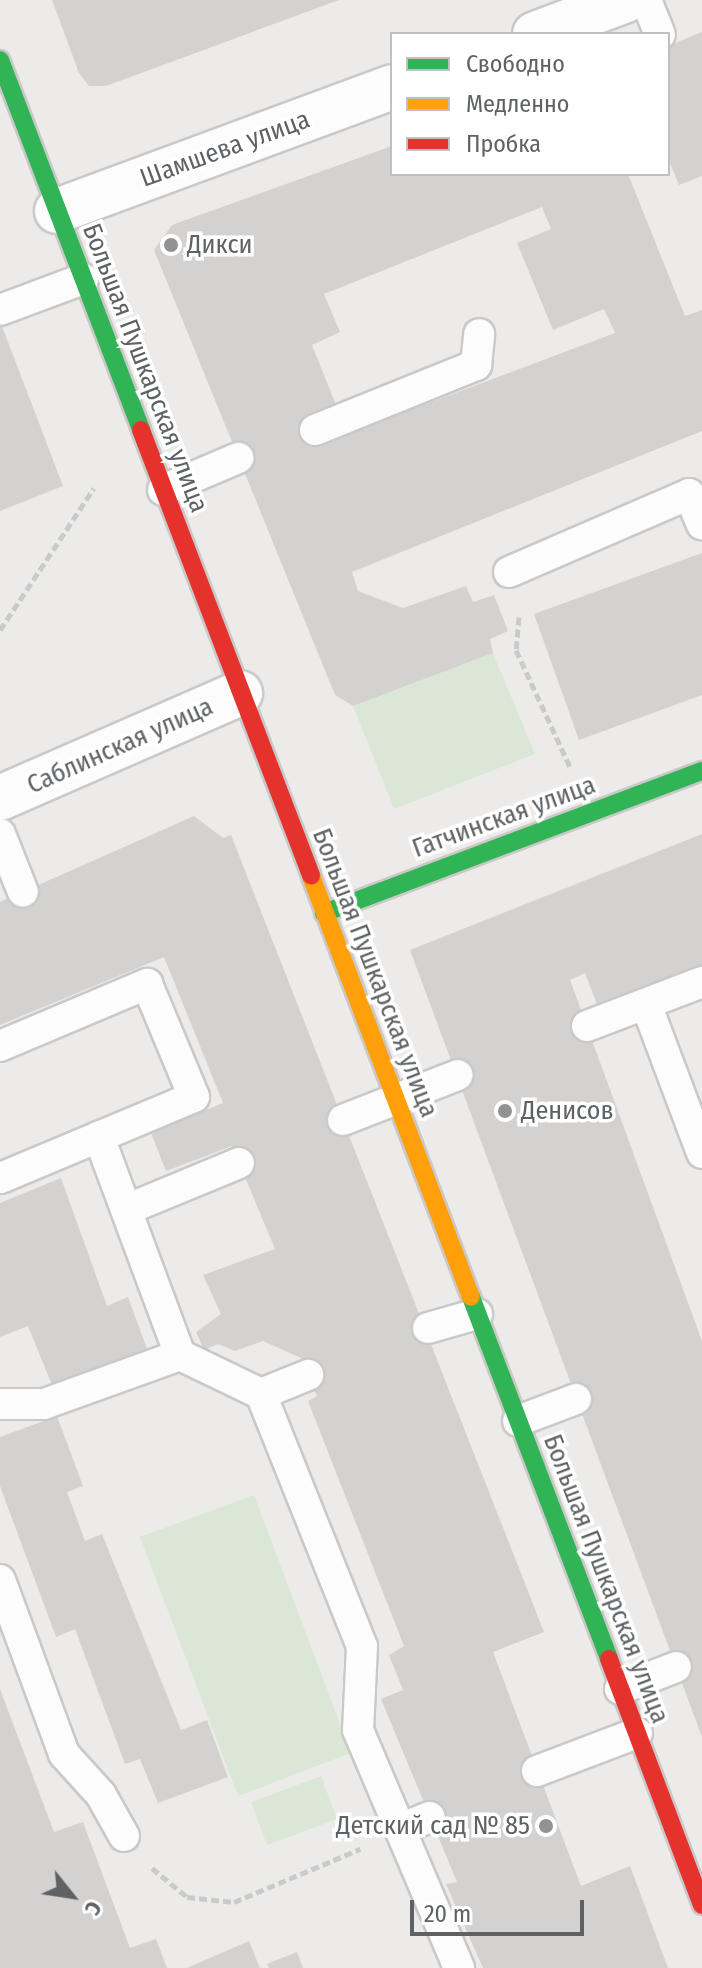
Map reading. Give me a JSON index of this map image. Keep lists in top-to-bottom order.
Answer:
{
  "streets": {
    "main road": ["Большая Пушкарская улица", "Гатчинская улица"],
    "street": ["Шамшева улица", "Саблинская улица"]
  },
  "crossings": [
    ["Шамшева улица", "Большая Пушкарская улица"],
    ["Большая Пушкарская улица", "Саблинская улица"],
    ["Большая Пушкарская улица", "Гатчинская улица"]
  ],
  "places": ["Дикси", "Денисов", "Детский сад № 85"],
  "legend": ["Свободно", "Медленно", "Пробка"],
  "scale_bar": "20 m",
  "north": "bottom right"
}
